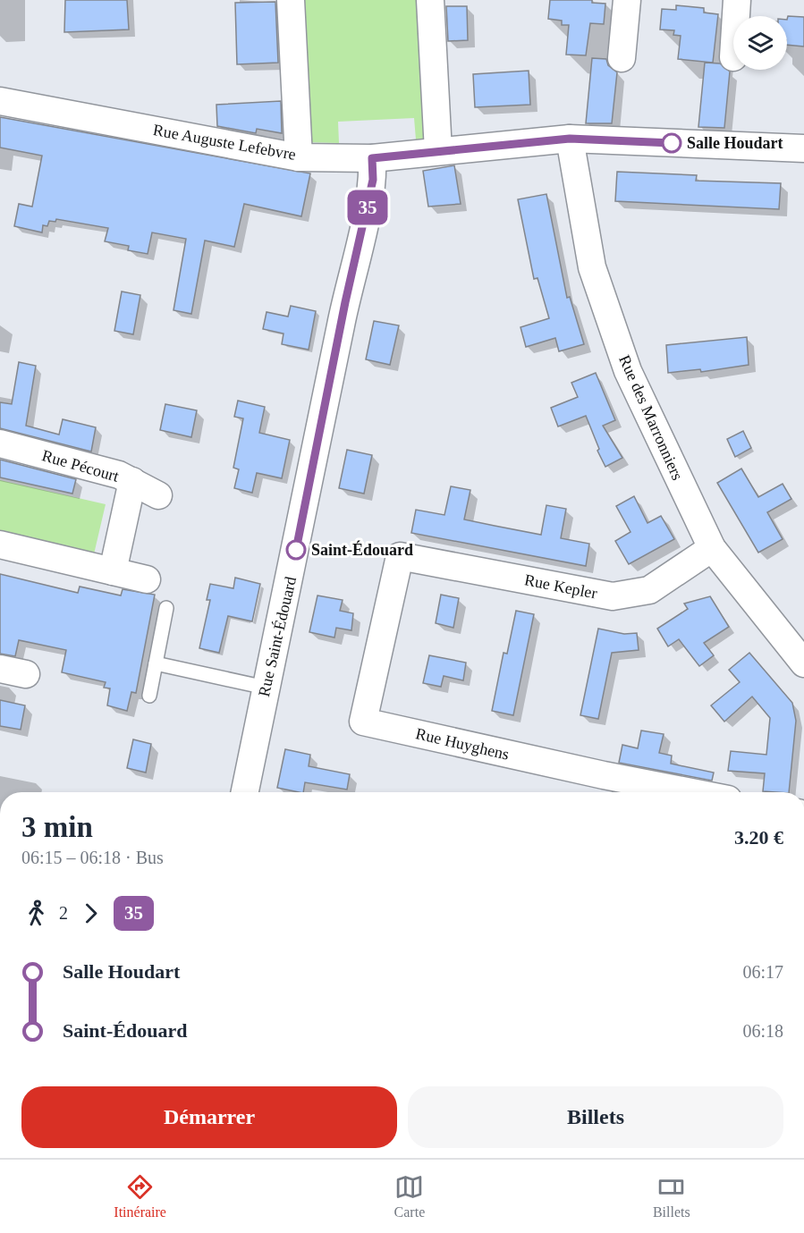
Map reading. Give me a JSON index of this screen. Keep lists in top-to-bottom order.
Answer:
{
  "streets": {
    "street": [
      "Rue Auguste Lefebvre",
      "Rue des Marronniers",
      "Rue Pécourt",
      "Rue Kepler",
      "Rue Saint-Édouard",
      "Rue Huyghens"
    ]
  },
  "crossings": [
    ["Rue Auguste Lefebvre", "Rue des Marronniers"],
    ["Rue Auguste Lefebvre", "Rue Saint-Édouard"],
    ["Rue des Marronniers", "Rue Kepler"],
    ["Rue Kepler", "Rue Huyghens"]
  ],
  "places": ["Salle Houdart", "Saint-Édouard"],
  "lines": ["bus line 35"],
  "page": {
    "on_map": "35",
    "heading": ["3 min", "06:15 – 06:18 · Bus", "3.20 €"],
    "legs": ["2", "35"],
    "list": [
      {
        "name": "Salle Houdart",
        "value": "06:17"
      },
      {
        "name": "Saint-Édouard",
        "value": "06:18"
      }
    ],
    "buttons": ["Démarrer", "Billets"],
    "tabs": ["Itinéraire", "Carte", "Billets"]
  }
}
